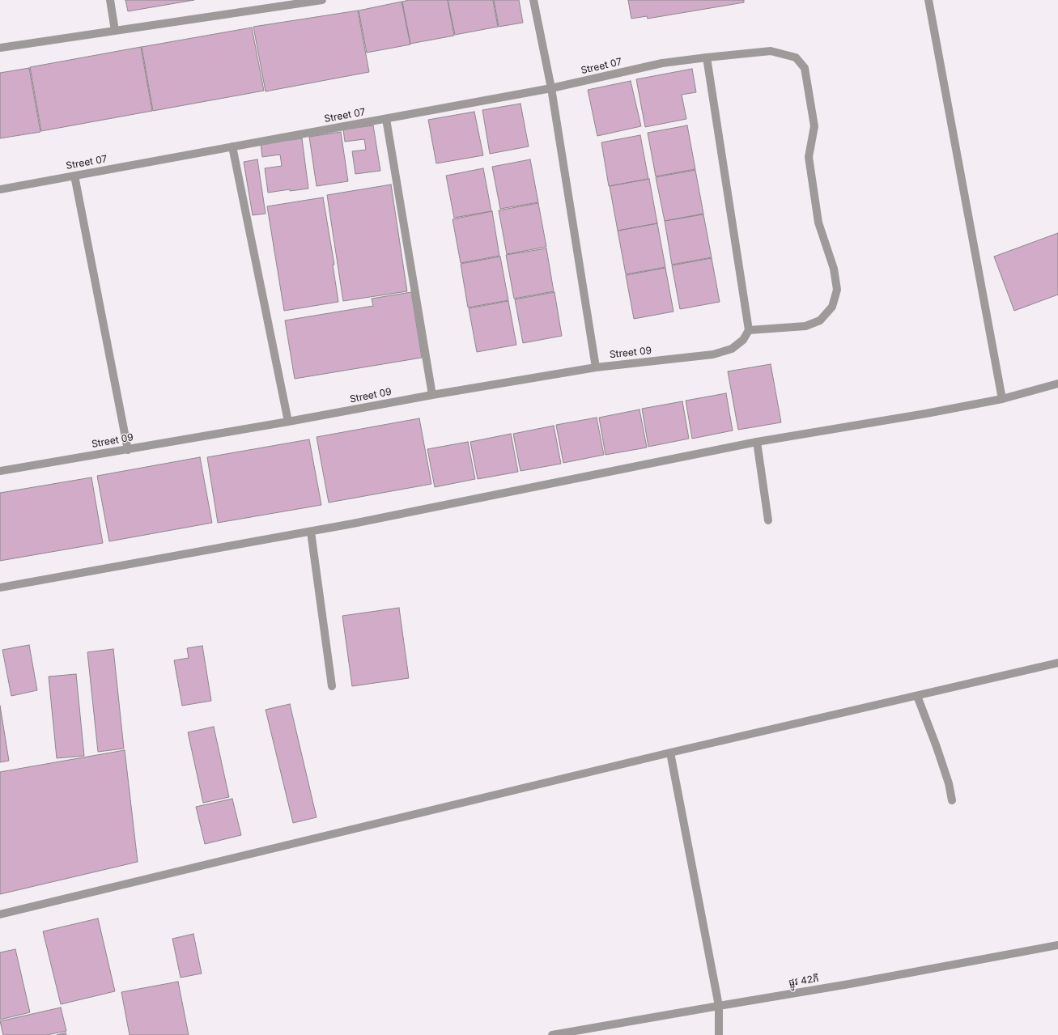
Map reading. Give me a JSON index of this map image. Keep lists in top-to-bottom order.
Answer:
{
  "streets": {
    "street": ["Street 07", "Street 09", "ផ្លូវ 42ភី"]
  },
  "crossings": [
    ["Street 07", "Street 09"]
  ]
}
